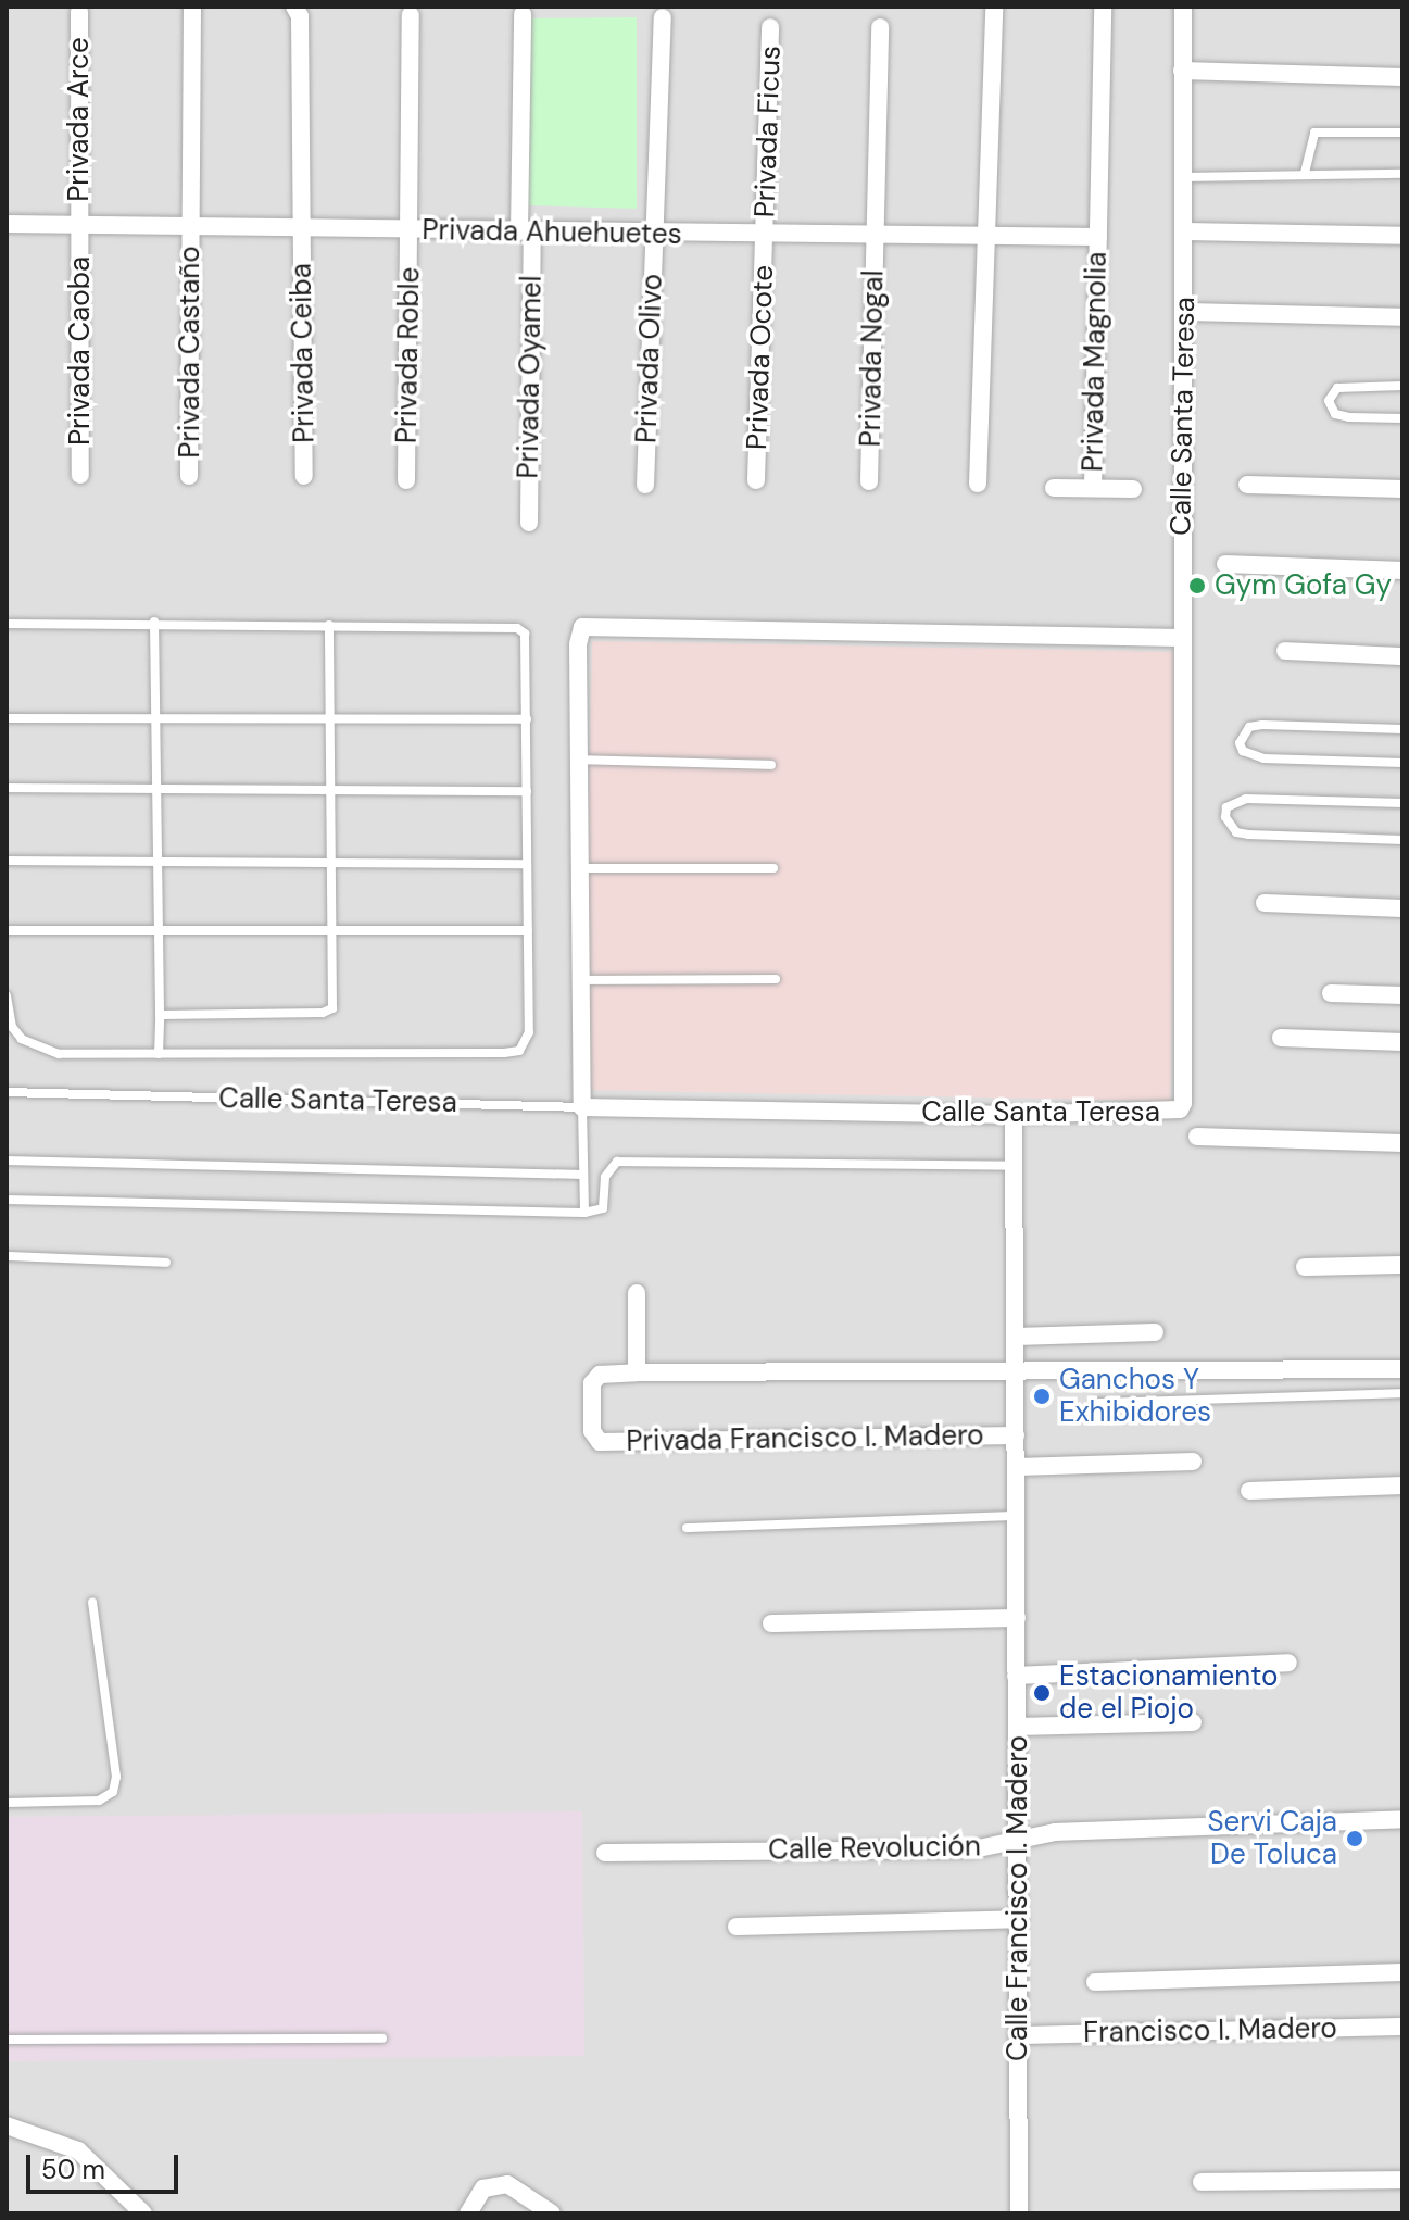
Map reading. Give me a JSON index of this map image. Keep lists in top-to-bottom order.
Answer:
{
  "streets": {
    "street": [
      "Privada Arce",
      "Privada Ficus",
      "Privada Ahuehuetes",
      "Privada Caoba",
      "Privada Castaño",
      "Privada Ceiba",
      "Privada Roble",
      "Privada Ocote",
      "Privada Olivo",
      "Privada Nogal",
      "Privada Magnolia",
      "Privada Oyamel",
      "Calle Santa Teresa",
      "Privada Francisco I. Madero",
      "Calle Revolución",
      "Calle Francisco I. Madero",
      "Francisco I. Madero"
    ]
  },
  "crossings": [
    ["Privada Arce", "Privada Ahuehuetes"],
    ["Privada Arce", "Privada Caoba"],
    ["Privada Ficus", "Privada Ahuehuetes"],
    ["Privada Ficus", "Privada Ocote"],
    ["Privada Ahuehuetes", "Privada Caoba"],
    ["Privada Ahuehuetes", "Privada Castaño"],
    ["Privada Ahuehuetes", "Privada Ceiba"],
    ["Privada Ahuehuetes", "Privada Roble"],
    ["Privada Ahuehuetes", "Privada Ocote"],
    ["Privada Ahuehuetes", "Privada Olivo"],
    ["Privada Ahuehuetes", "Privada Nogal"],
    ["Privada Ahuehuetes", "Privada Magnolia"],
    ["Privada Ahuehuetes", "Privada Oyamel"],
    ["Calle Santa Teresa", "Calle Francisco I. Madero"],
    ["Privada Francisco I. Madero", "Calle Francisco I. Madero"],
    ["Calle Revolución", "Calle Francisco I. Madero"],
    ["Calle Francisco I. Madero", "Francisco I. Madero"]
  ],
  "places": [
    "Gym Gofa Gy",
    "Ganchos Y Exhibidores",
    "Estacionamiento de el Piojo",
    "Servi Caja De Toluca"
  ],
  "scale_bar": "50 m"
}
